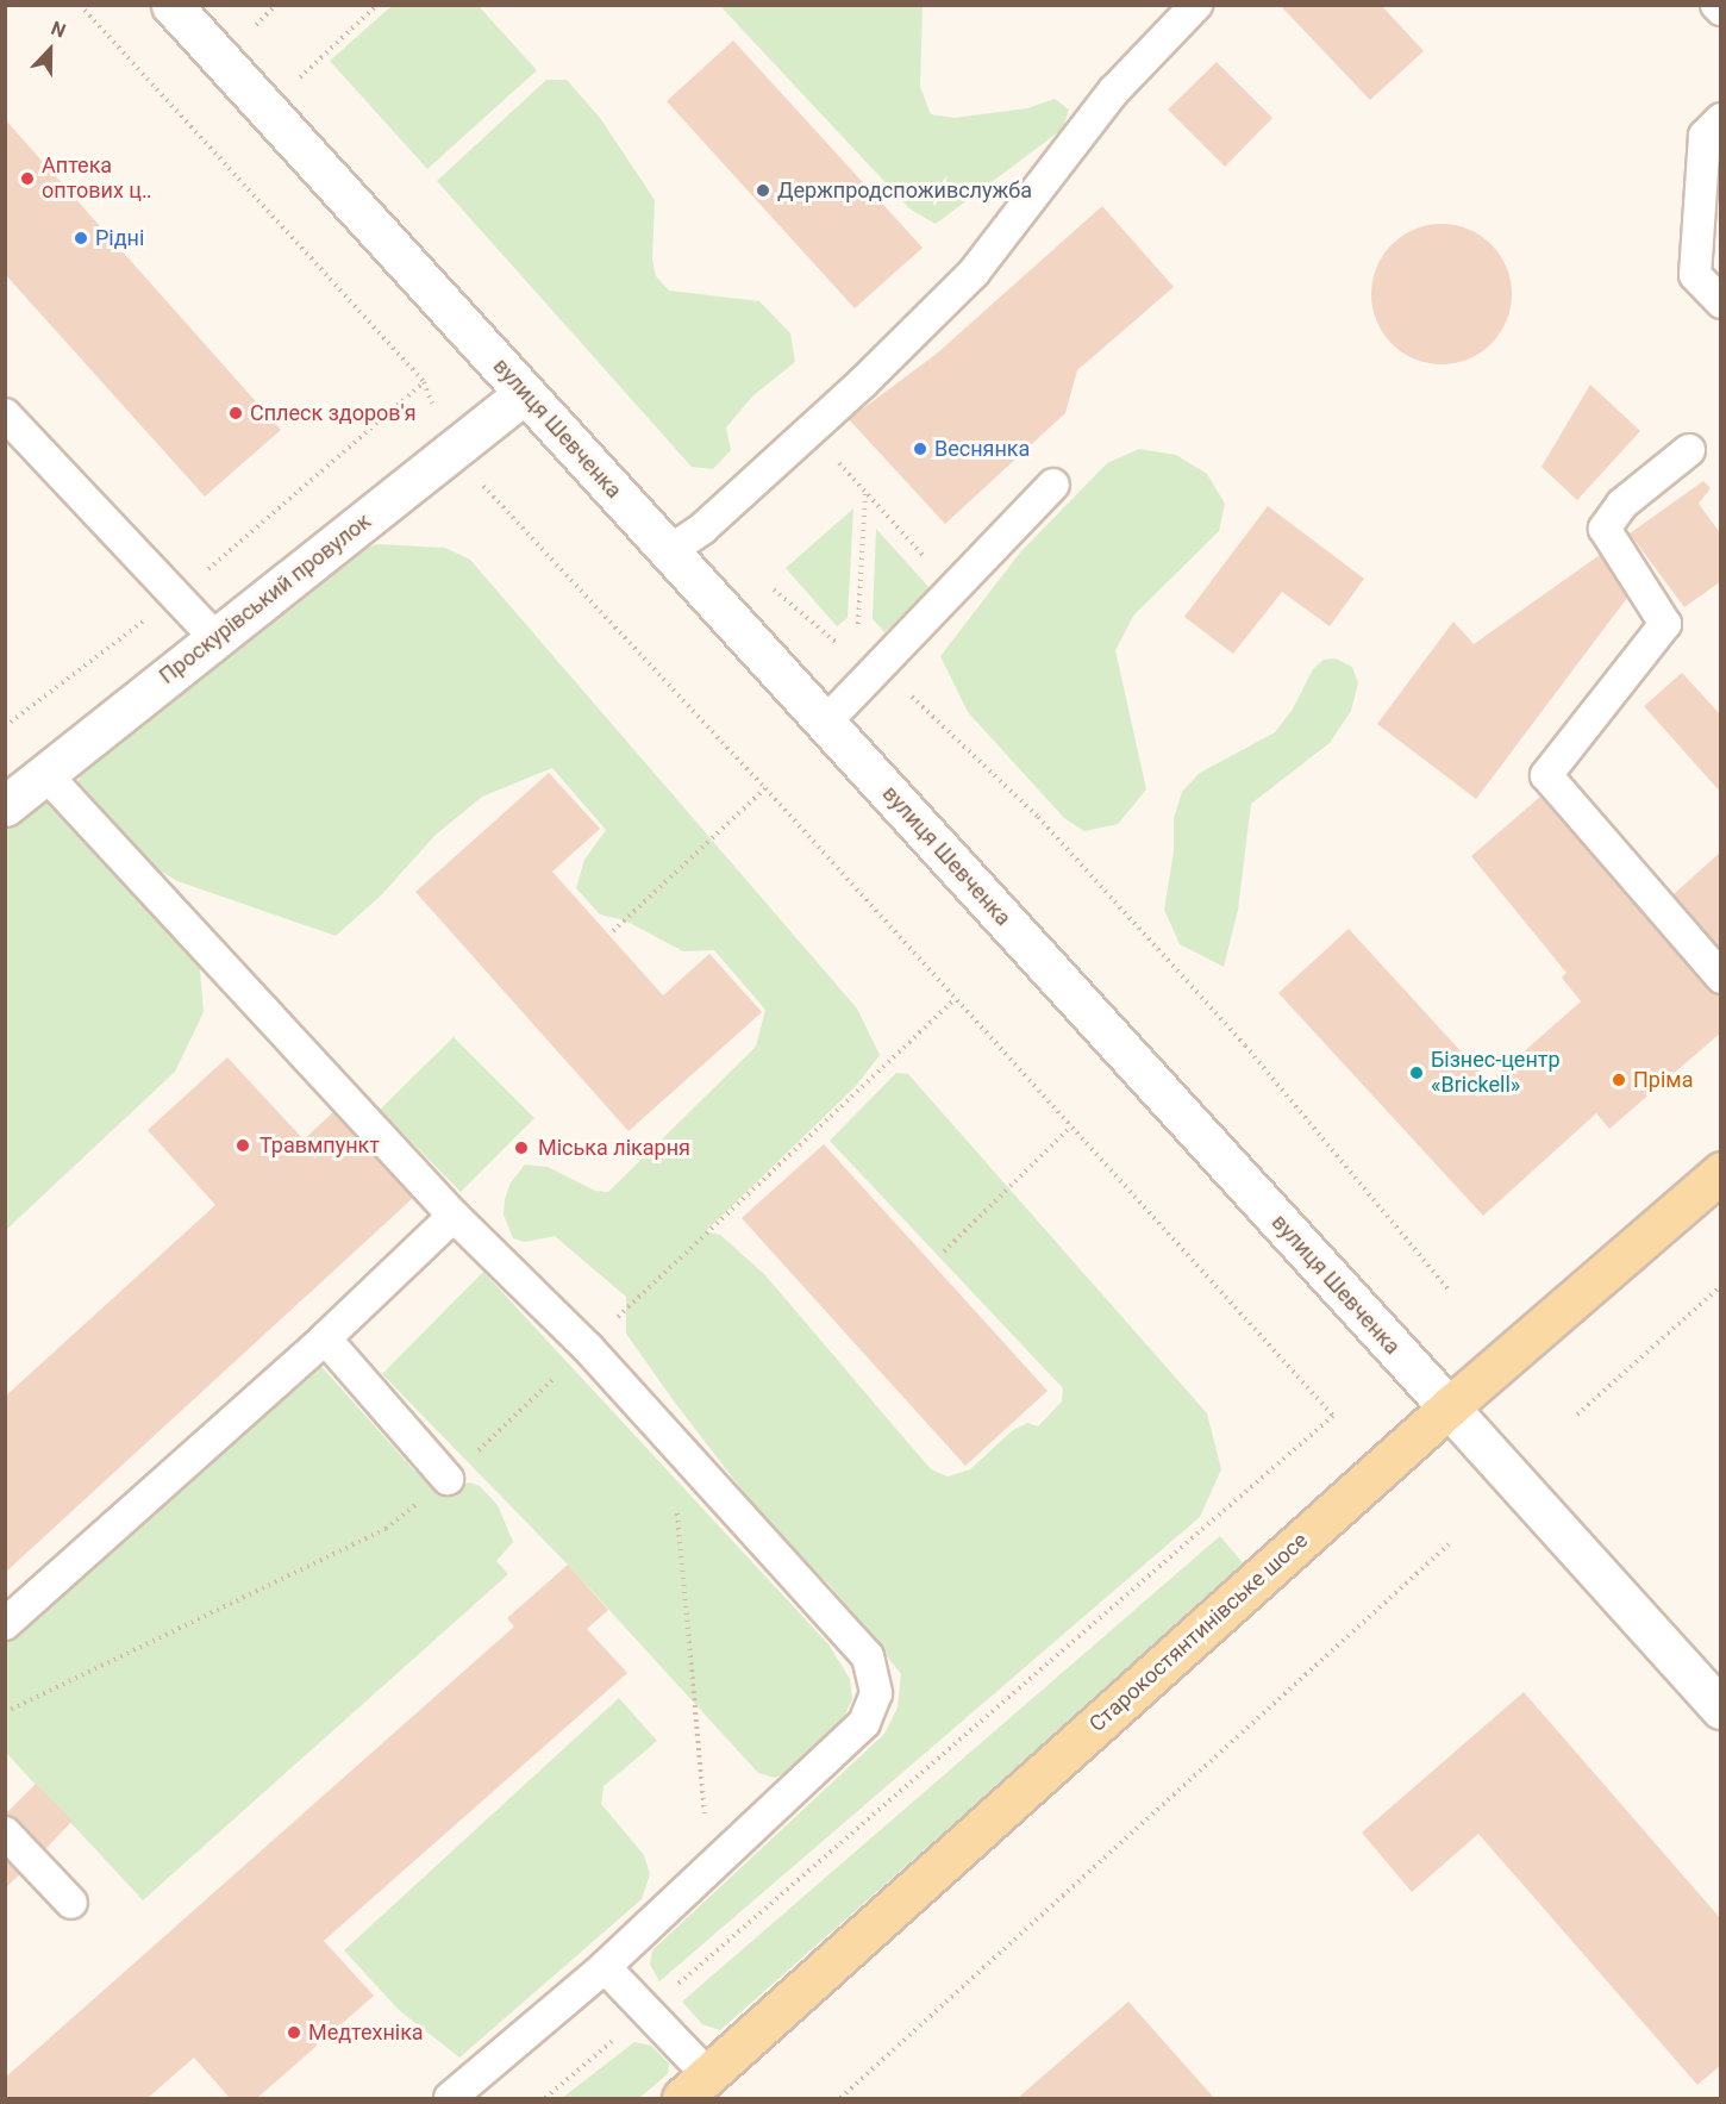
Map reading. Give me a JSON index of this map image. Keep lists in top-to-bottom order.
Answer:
{
  "streets": {
    "main road": ["вулиця Шевченка", "Проскурівський провулок", "Старокостянтинівське шосе"]
  },
  "crossings": [
    ["вулиця Шевченка", "Проскурівський провулок"],
    ["вулиця Шевченка", "Старокостянтинівське шосе"]
  ],
  "places": [
    "Аптека оптових ц‥",
    "Держпродспоживслужба",
    "Рідні",
    "Сплеск здоров'я",
    "Веснянка",
    "Бізнес-центр «Brickell»",
    "Пріма",
    "Травмпункт",
    "Міська лікарня",
    "Медтехніка"
  ],
  "north": "top"
}
